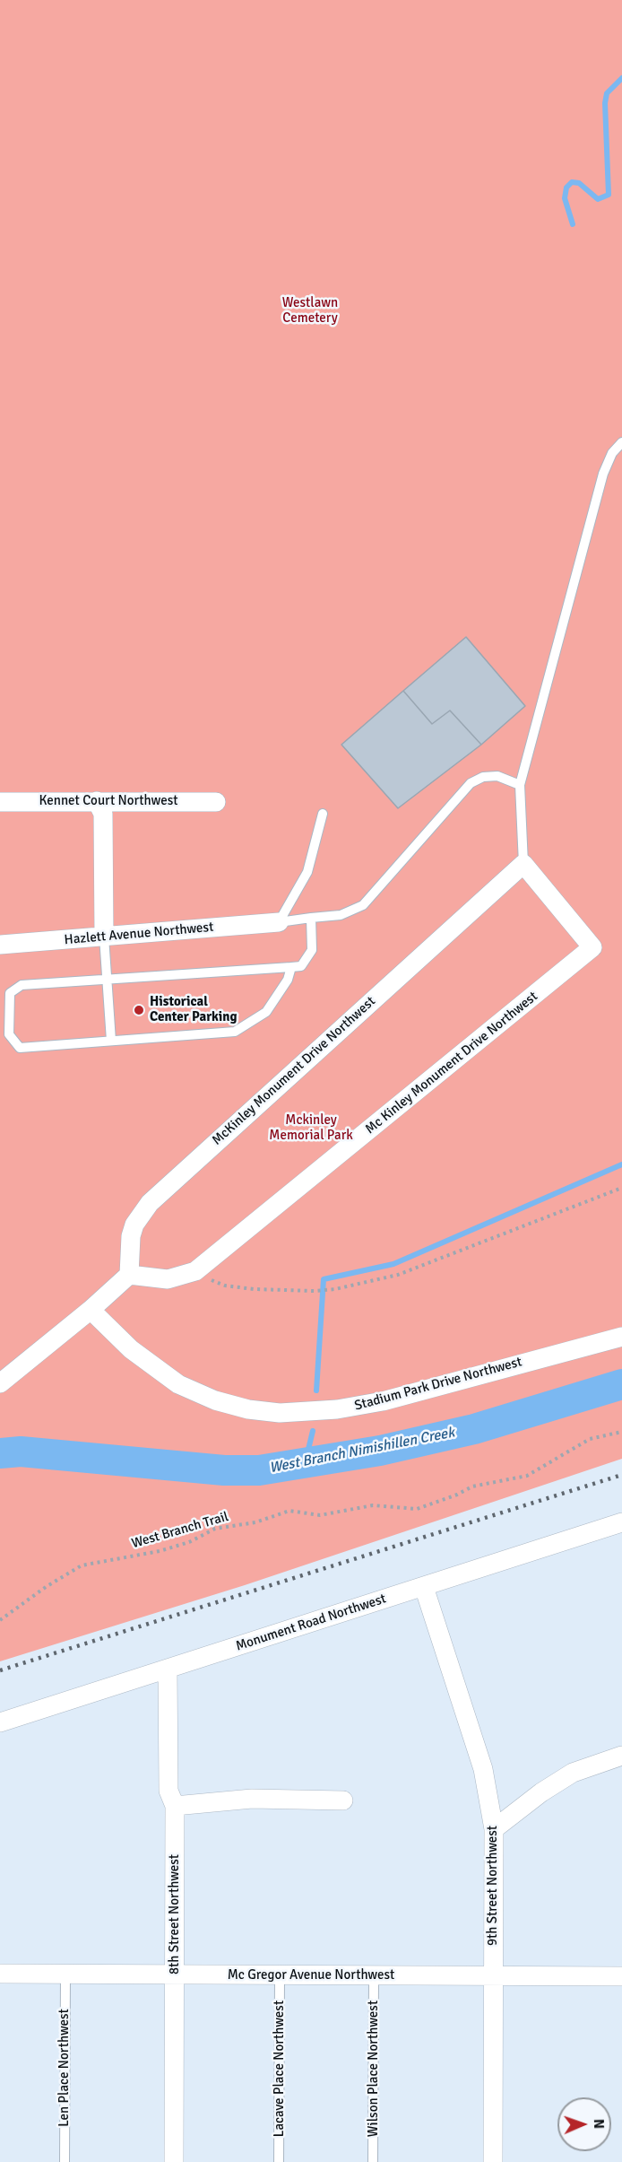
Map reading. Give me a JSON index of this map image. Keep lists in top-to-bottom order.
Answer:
{
  "streets": {
    "street": [
      "Kennet Court Northwest",
      "Hazlett Avenue Northwest",
      "Mc Kinley Monument Drive Northwest",
      "McKinley Monument Drive Northwest",
      "Stadium Park Drive Northwest",
      "Monument Road Northwest",
      "9th Street Northwest",
      "8th Street Northwest",
      "Mc Gregor Avenue Northwest"
    ],
    "lane": ["Len Place Northwest", "Lacave Place Northwest", "Wilson Place Northwest"],
    "path": ["West Branch Trail"]
  },
  "crossings": [
    ["Mc Kinley Monument Drive Northwest", "McKinley Monument Drive Northwest"],
    ["Monument Road Northwest", "9th Street Northwest"],
    ["Monument Road Northwest", "8th Street Northwest"],
    ["9th Street Northwest", "Mc Gregor Avenue Northwest"],
    ["8th Street Northwest", "Mc Gregor Avenue Northwest"],
    ["Mc Gregor Avenue Northwest", "Len Place Northwest"],
    ["Mc Gregor Avenue Northwest", "Lacave Place Northwest"],
    ["Mc Gregor Avenue Northwest", "Wilson Place Northwest"]
  ],
  "water": ["West Branch Nimishillen Creek"],
  "parks": ["Westlawn Cemetery", "Mckinley Memorial Park"],
  "places": ["Historical Center Parking"],
  "north": "right"
}
